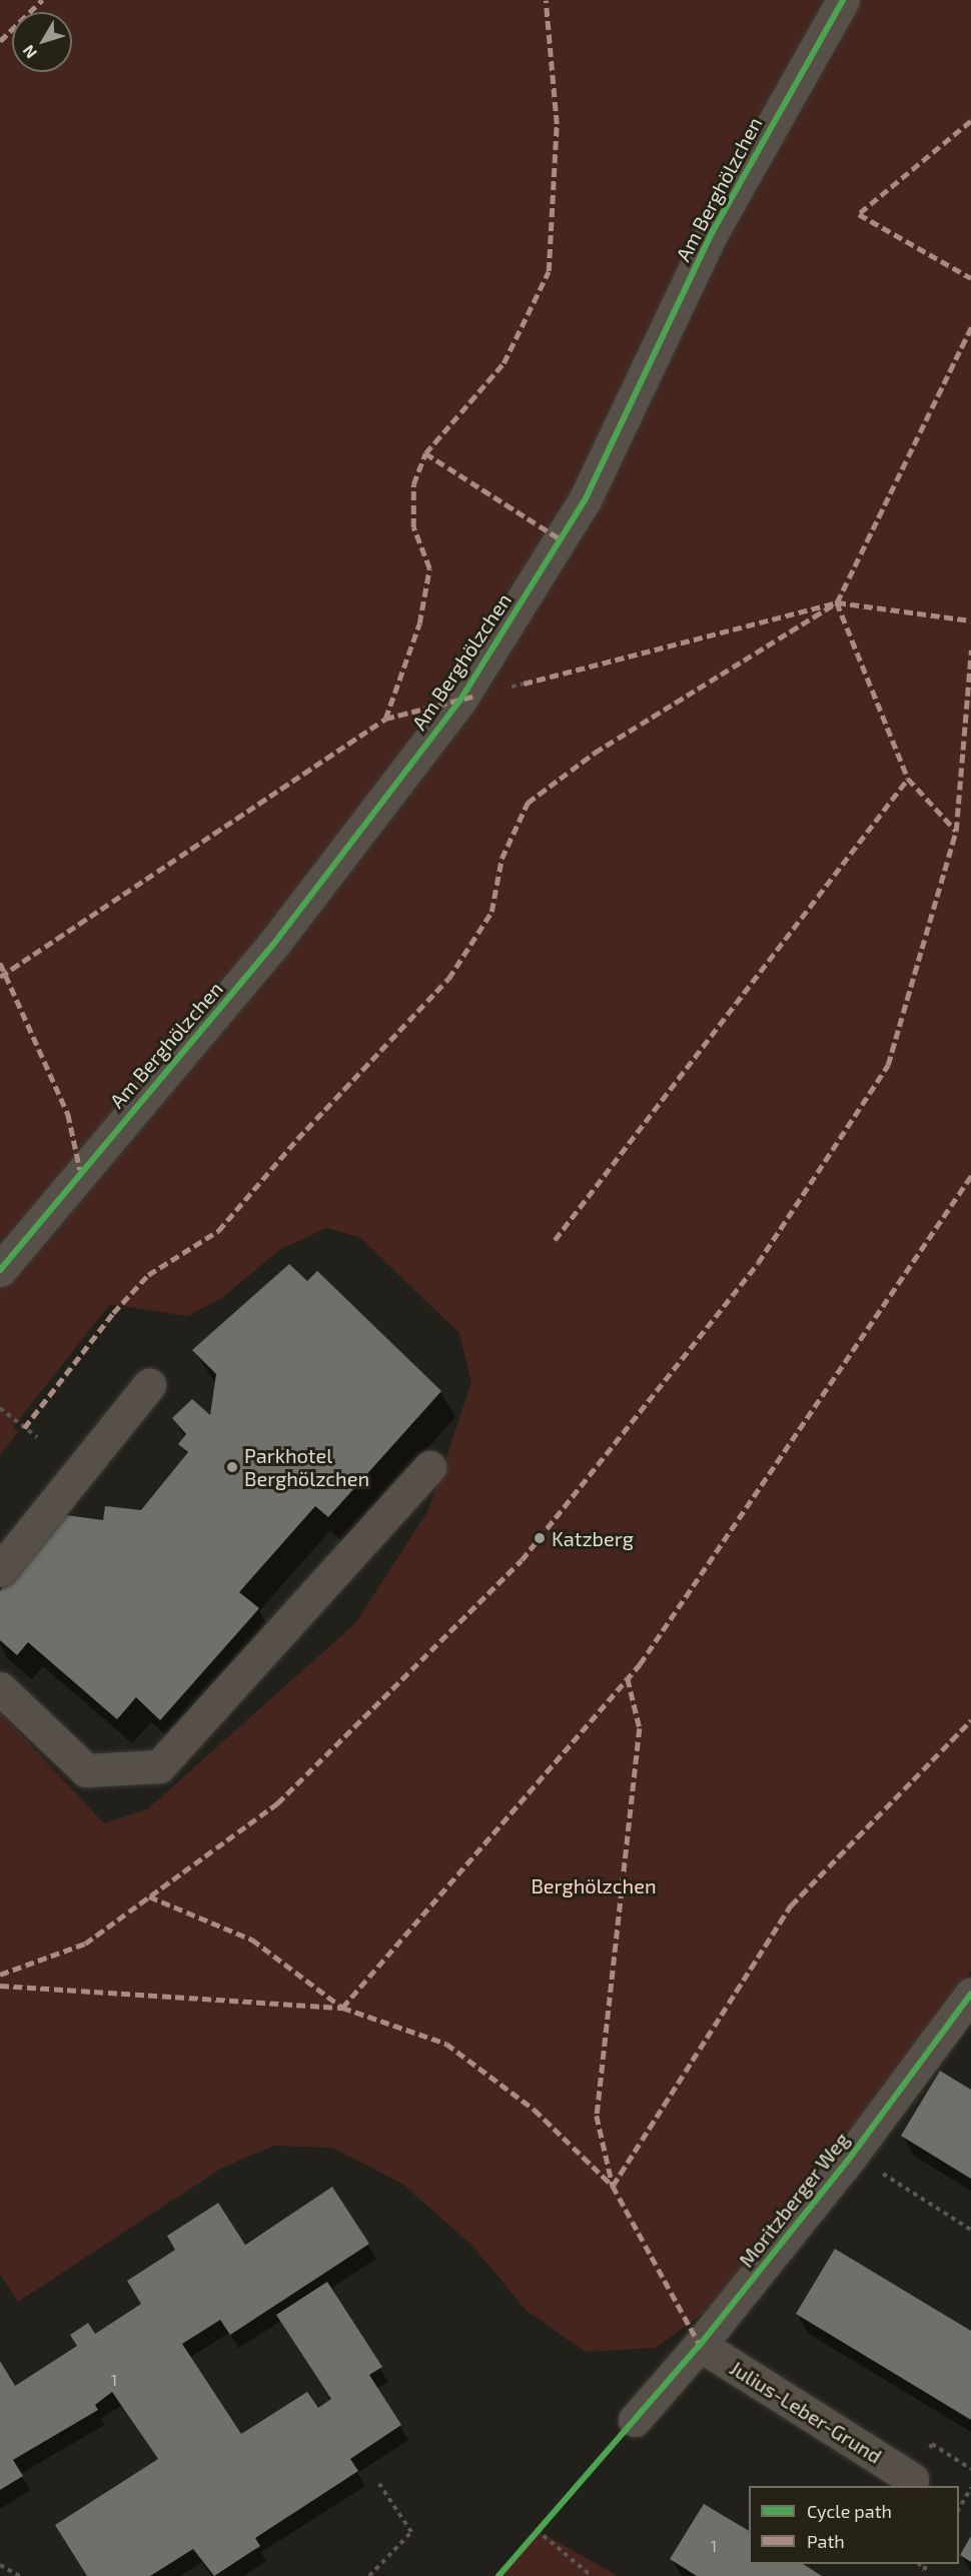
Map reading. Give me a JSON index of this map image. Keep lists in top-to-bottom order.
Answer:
{
  "streets": {
    "street": ["Am Berghölzchen", "Moritzberger Weg", "Julius-Leber-Grund"]
  },
  "crossings": [
    ["Moritzberger Weg", "Julius-Leber-Grund"]
  ],
  "parks": ["Berghölzchen"],
  "places": ["Parkhotel Berghölzchen", "Katzberg"],
  "house_numbers": ["1", "1"],
  "legend": ["Cycle path", "Path"],
  "north": "bottom left"
}
